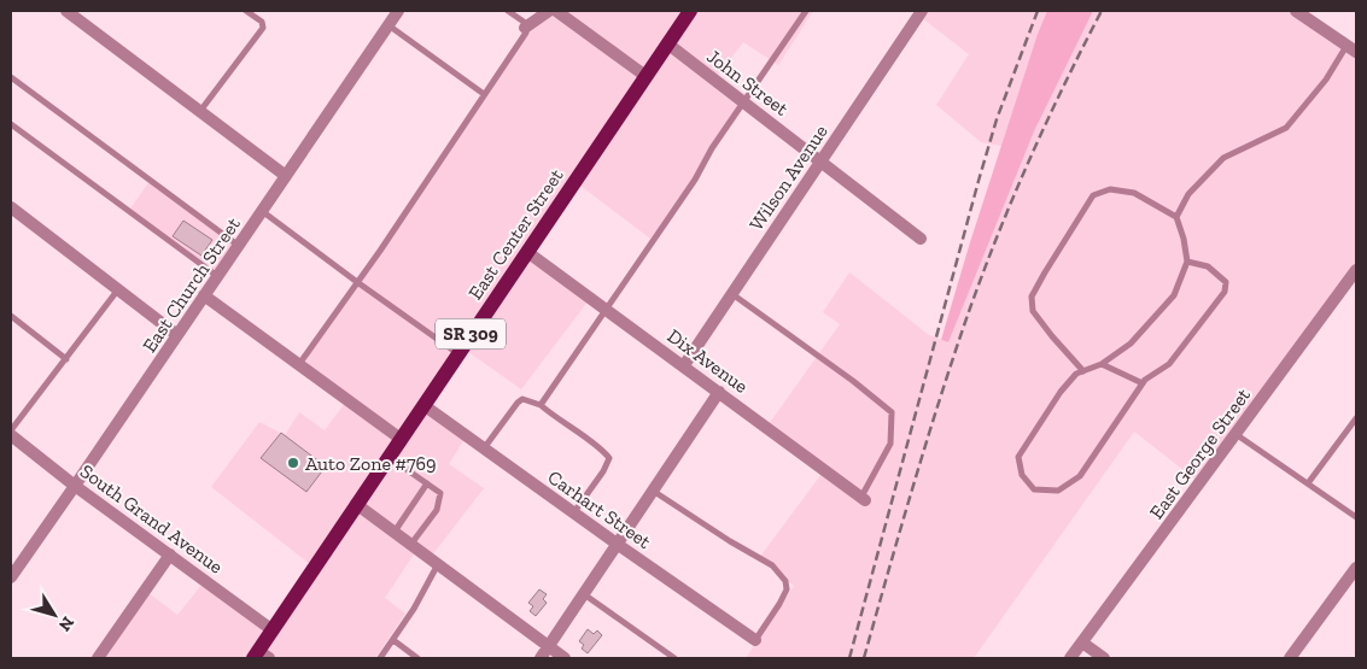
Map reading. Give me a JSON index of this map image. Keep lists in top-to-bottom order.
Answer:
{
  "streets": {
    "main road": ["East Center Street", "SR 309"],
    "street": [
      "John Street",
      "Wilson Avenue",
      "East Church Street",
      "Dix Avenue",
      "East George Street",
      "Carhart Street",
      "South Grand Avenue"
    ]
  },
  "crossings": [
    ["John Street", "Wilson Avenue"],
    ["John Street", "East Center Street"],
    ["Wilson Avenue", "Dix Avenue"],
    ["East Center Street", "Dix Avenue"],
    ["East Center Street", "Carhart Street"],
    ["East Center Street", "South Grand Avenue"],
    ["East Church Street", "South Grand Avenue"]
  ],
  "places": ["Auto Zone #769"],
  "north": "bottom right"
}
